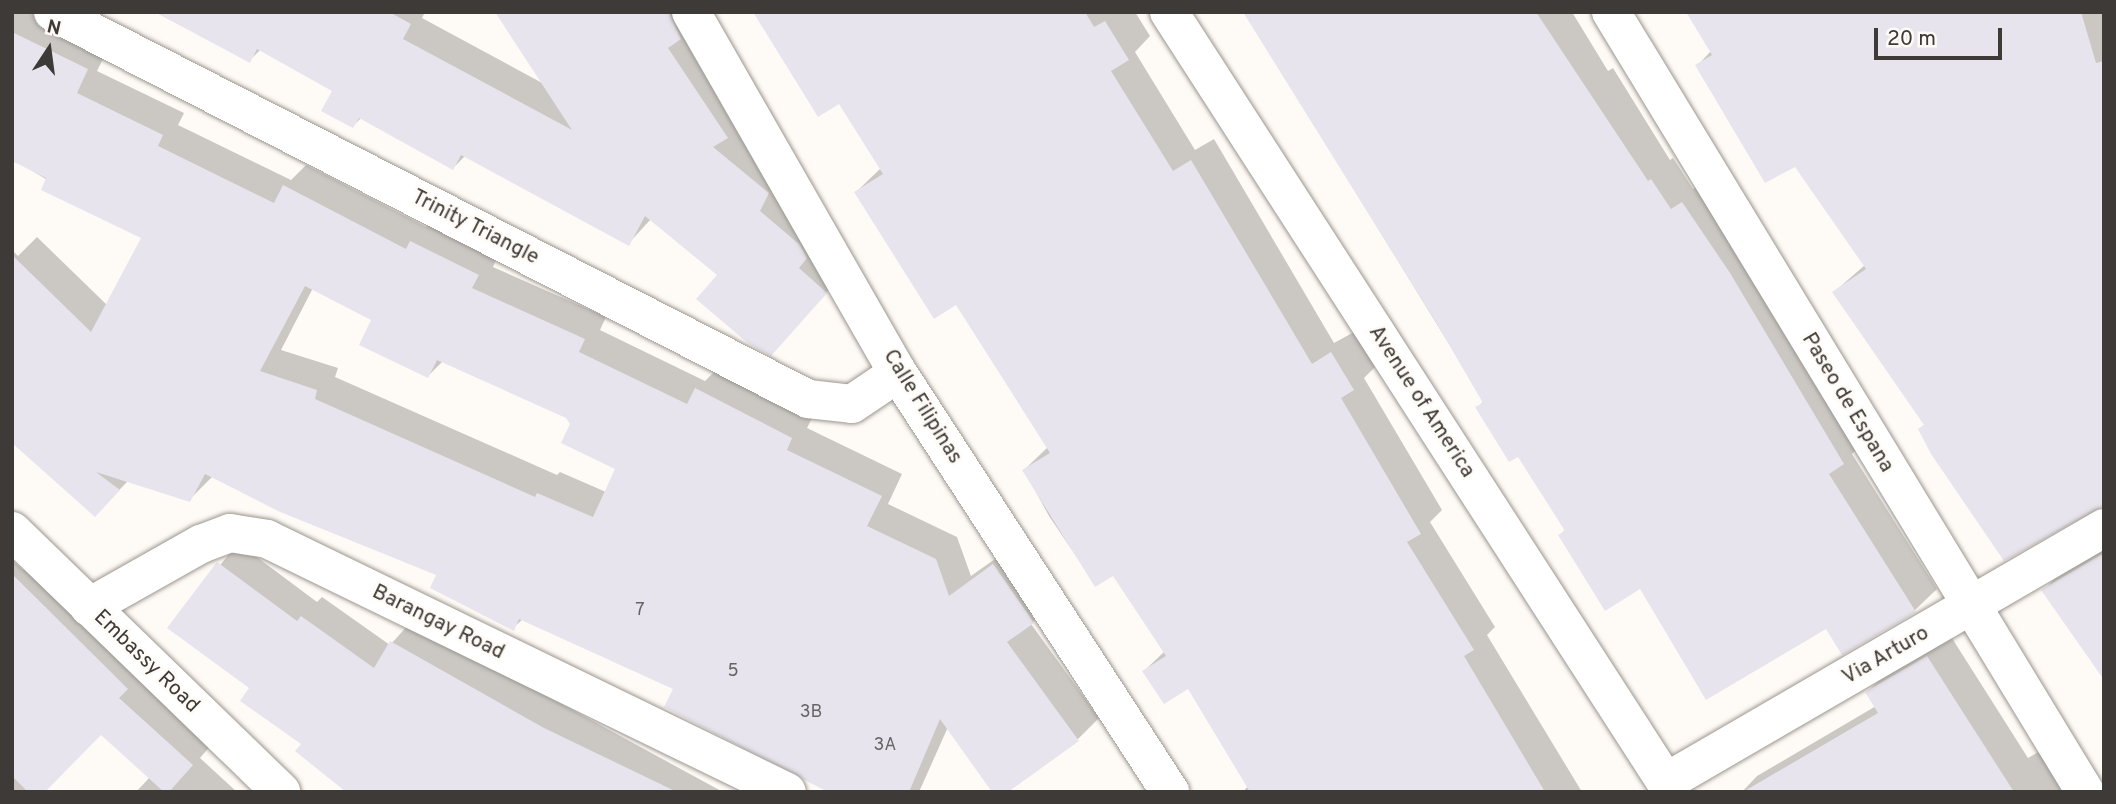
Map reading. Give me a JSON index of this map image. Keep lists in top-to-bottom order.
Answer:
{
  "streets": {
    "street": [
      "Trinity Triangle",
      "Avenue of America",
      "Paseo de Espana",
      "Calle Filipinas",
      "Barangay Road",
      "Via Arturo",
      "Embassy Road"
    ]
  },
  "crossings": [
    ["Trinity Triangle", "Calle Filipinas"],
    ["Avenue of America", "Via Arturo"],
    ["Paseo de Espana", "Via Arturo"],
    ["Barangay Road", "Embassy Road"]
  ],
  "house_numbers": [
    "7",
    "5",
    "3B",
    "3A"
  ],
  "scale_bar": "20 m",
  "north": "top"
}
